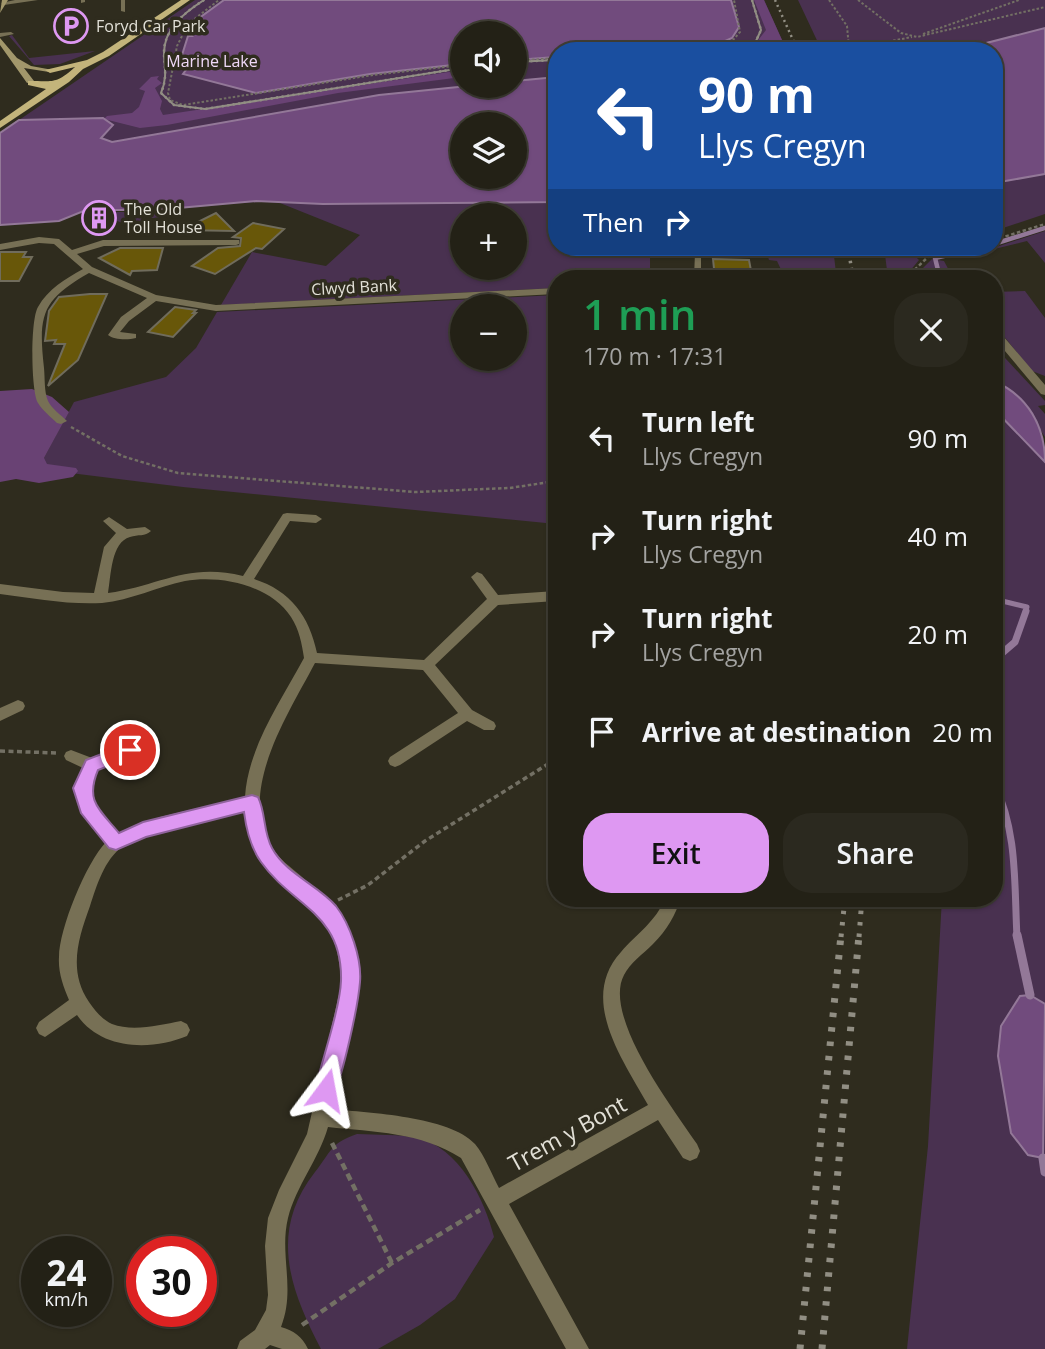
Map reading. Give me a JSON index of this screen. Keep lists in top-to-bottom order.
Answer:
{
  "streets": {
    "street": ["Clwyd Bank", "Trem y Bont"]
  },
  "parks": ["Marine Lake"],
  "places": {
    "parking": ["Foryd Car Park"],
    "building": ["The Old Toll House"]
  },
  "page": {
    "map_buttons": ["+", "−"],
    "turn": ["90 m", "Llys Cregyn"],
    "then": "Then",
    "heading": ["1 min", "170 m · 17:31"],
    "list": [
      {
        "name": "Turn left",
        "note": "Llys Cregyn",
        "value": "90 m"
      },
      {
        "name": "Turn right",
        "note": "Llys Cregyn",
        "value": "40 m"
      },
      {
        "name": "Turn right",
        "note": "Llys Cregyn",
        "value": "20 m"
      },
      {
        "name": "Arrive at destination",
        "value": "20 m"
      }
    ],
    "buttons": ["Exit", "Share"],
    "speed": "24 km/h",
    "limit": "30"
  }
}
